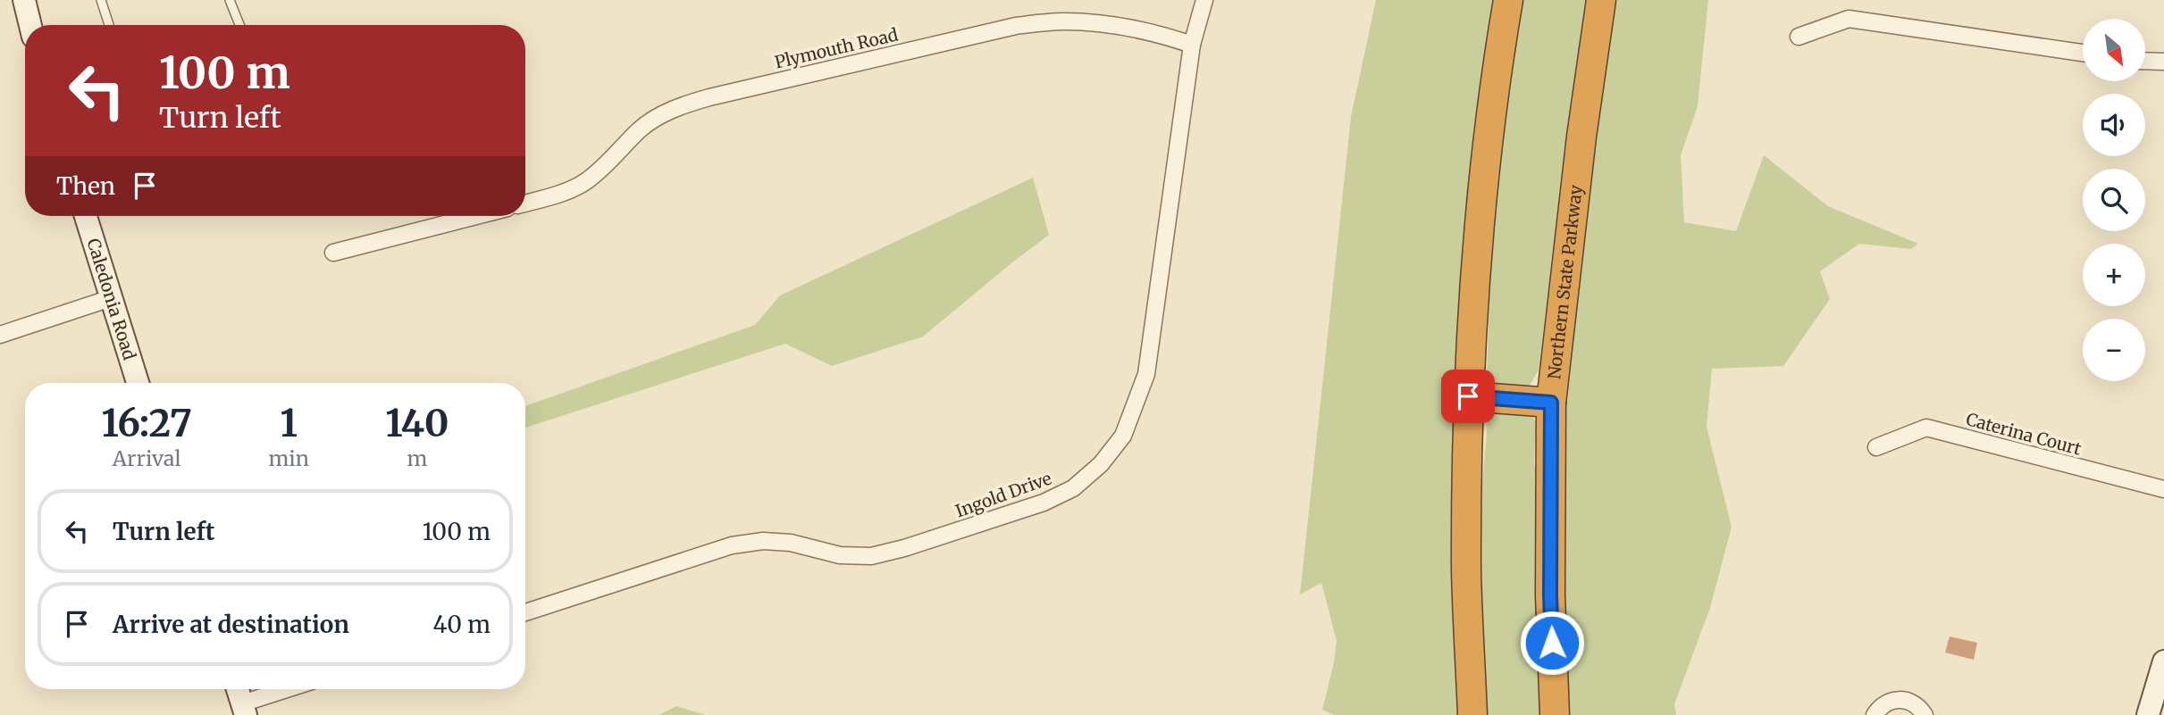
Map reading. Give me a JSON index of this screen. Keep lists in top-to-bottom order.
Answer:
{
  "streets": {
    "highway": ["Northern State Parkway"],
    "street": [
      "Plymouth Road",
      "Caledonia Road",
      "Caterina Court",
      "Ingold Drive"
    ]
  },
  "crossings": [
    ["Plymouth Road", "Ingold Drive"]
  ],
  "north": "bottom right",
  "page": {
    "map_buttons": ["+", "−"],
    "turn": ["100 m", "Turn left"],
    "then": "Then",
    "eta": [
      "16:27",
      "Arrival",
      "1",
      "min",
      "140",
      "m"
    ],
    "list": [
      {
        "name": "Turn left",
        "value": "100 m"
      },
      {
        "name": "Arrive at destination",
        "value": "40 m"
      }
    ]
  }
}
